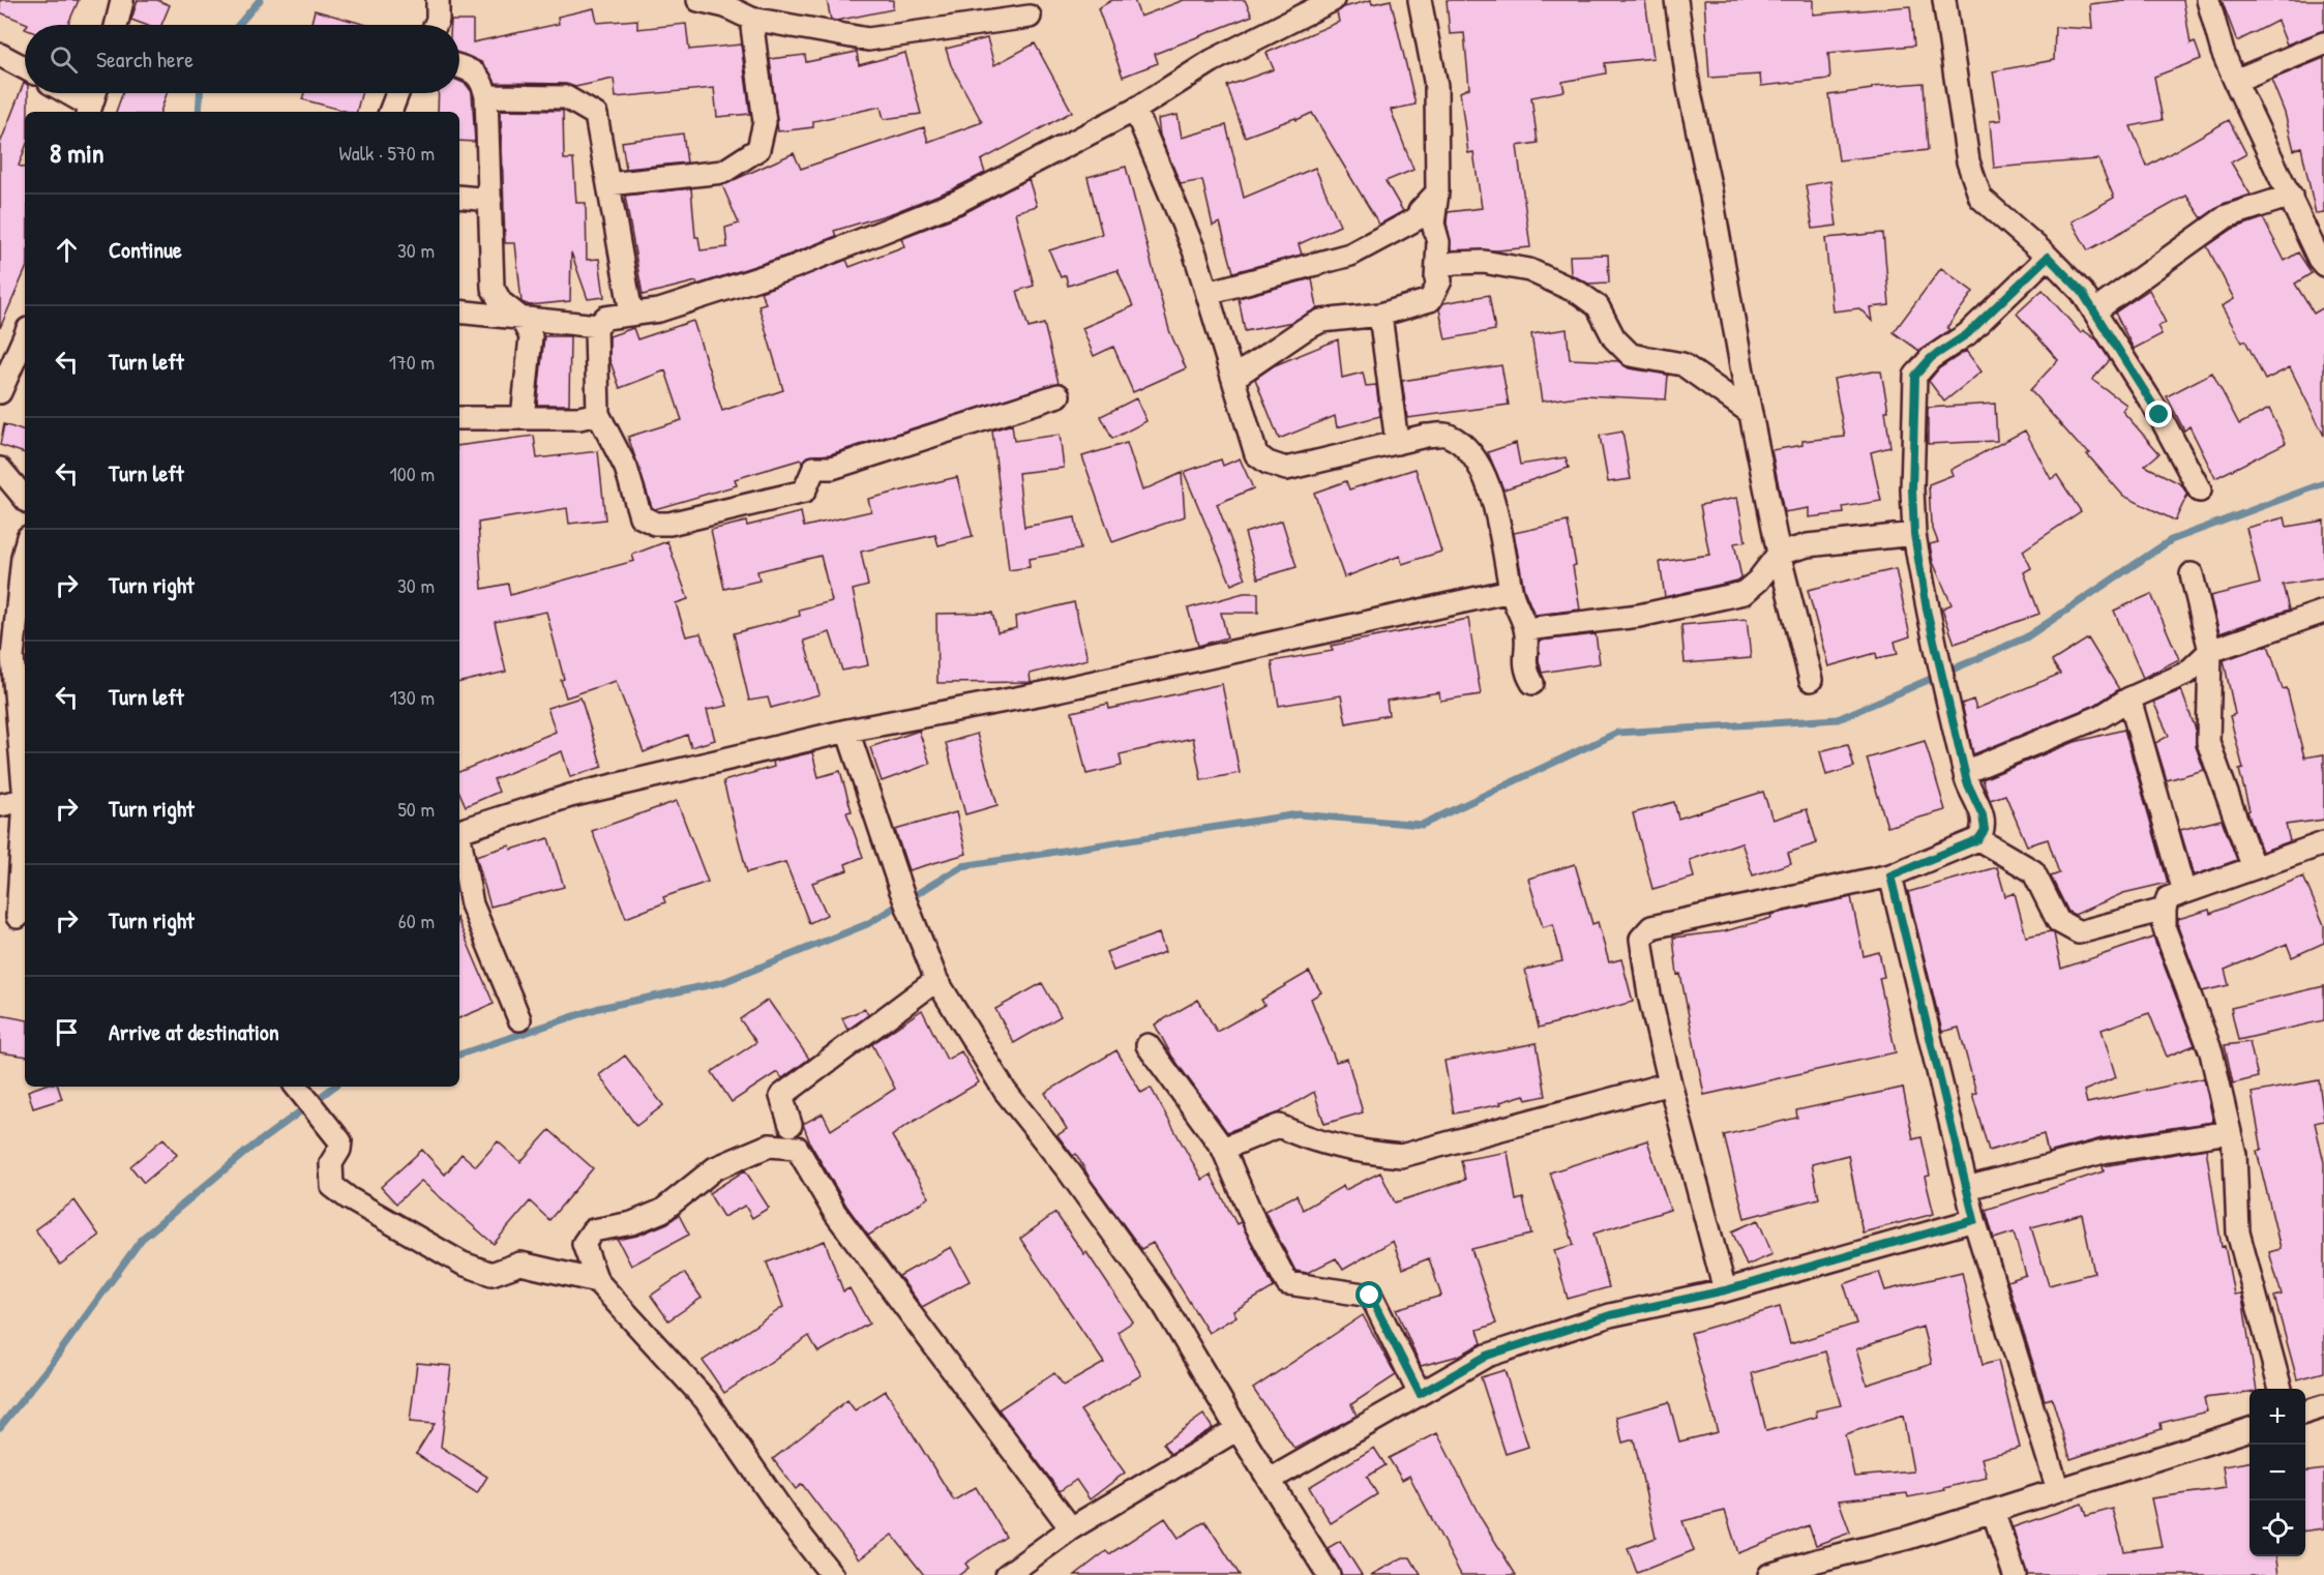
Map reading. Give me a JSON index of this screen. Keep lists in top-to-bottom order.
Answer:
{
  "page": {
    "search": "Search here",
    "heading": ["8 min", "Walk · 570 m"],
    "list": [
      ["Continue", "30 m"],
      ["Turn left", "170 m"],
      ["Turn left", "100 m"],
      ["Turn right", "30 m"],
      ["Turn left", "130 m"],
      ["Turn right", "50 m"],
      ["Turn right", "60 m"],
      "Arrive at destination"
    ],
    "map_buttons": ["+", "−"]
  }
}
